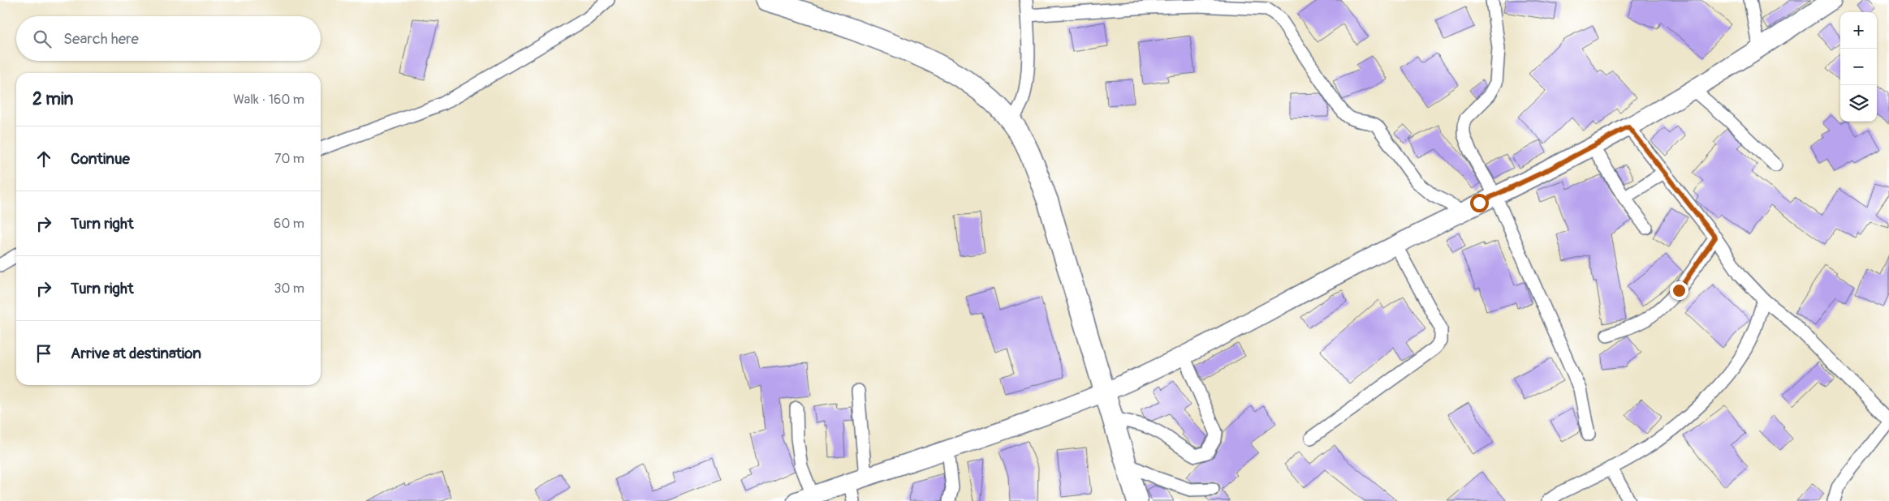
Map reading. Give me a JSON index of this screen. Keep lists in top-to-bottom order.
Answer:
{
  "page": {
    "map_buttons": ["+", "−"],
    "search": "Search here",
    "heading": ["2 min", "Walk · 160 m"],
    "list": [
      ["Continue", "70 m"],
      ["Turn right", "60 m"],
      ["Turn right", "30 m"],
      "Arrive at destination"
    ]
  }
}
